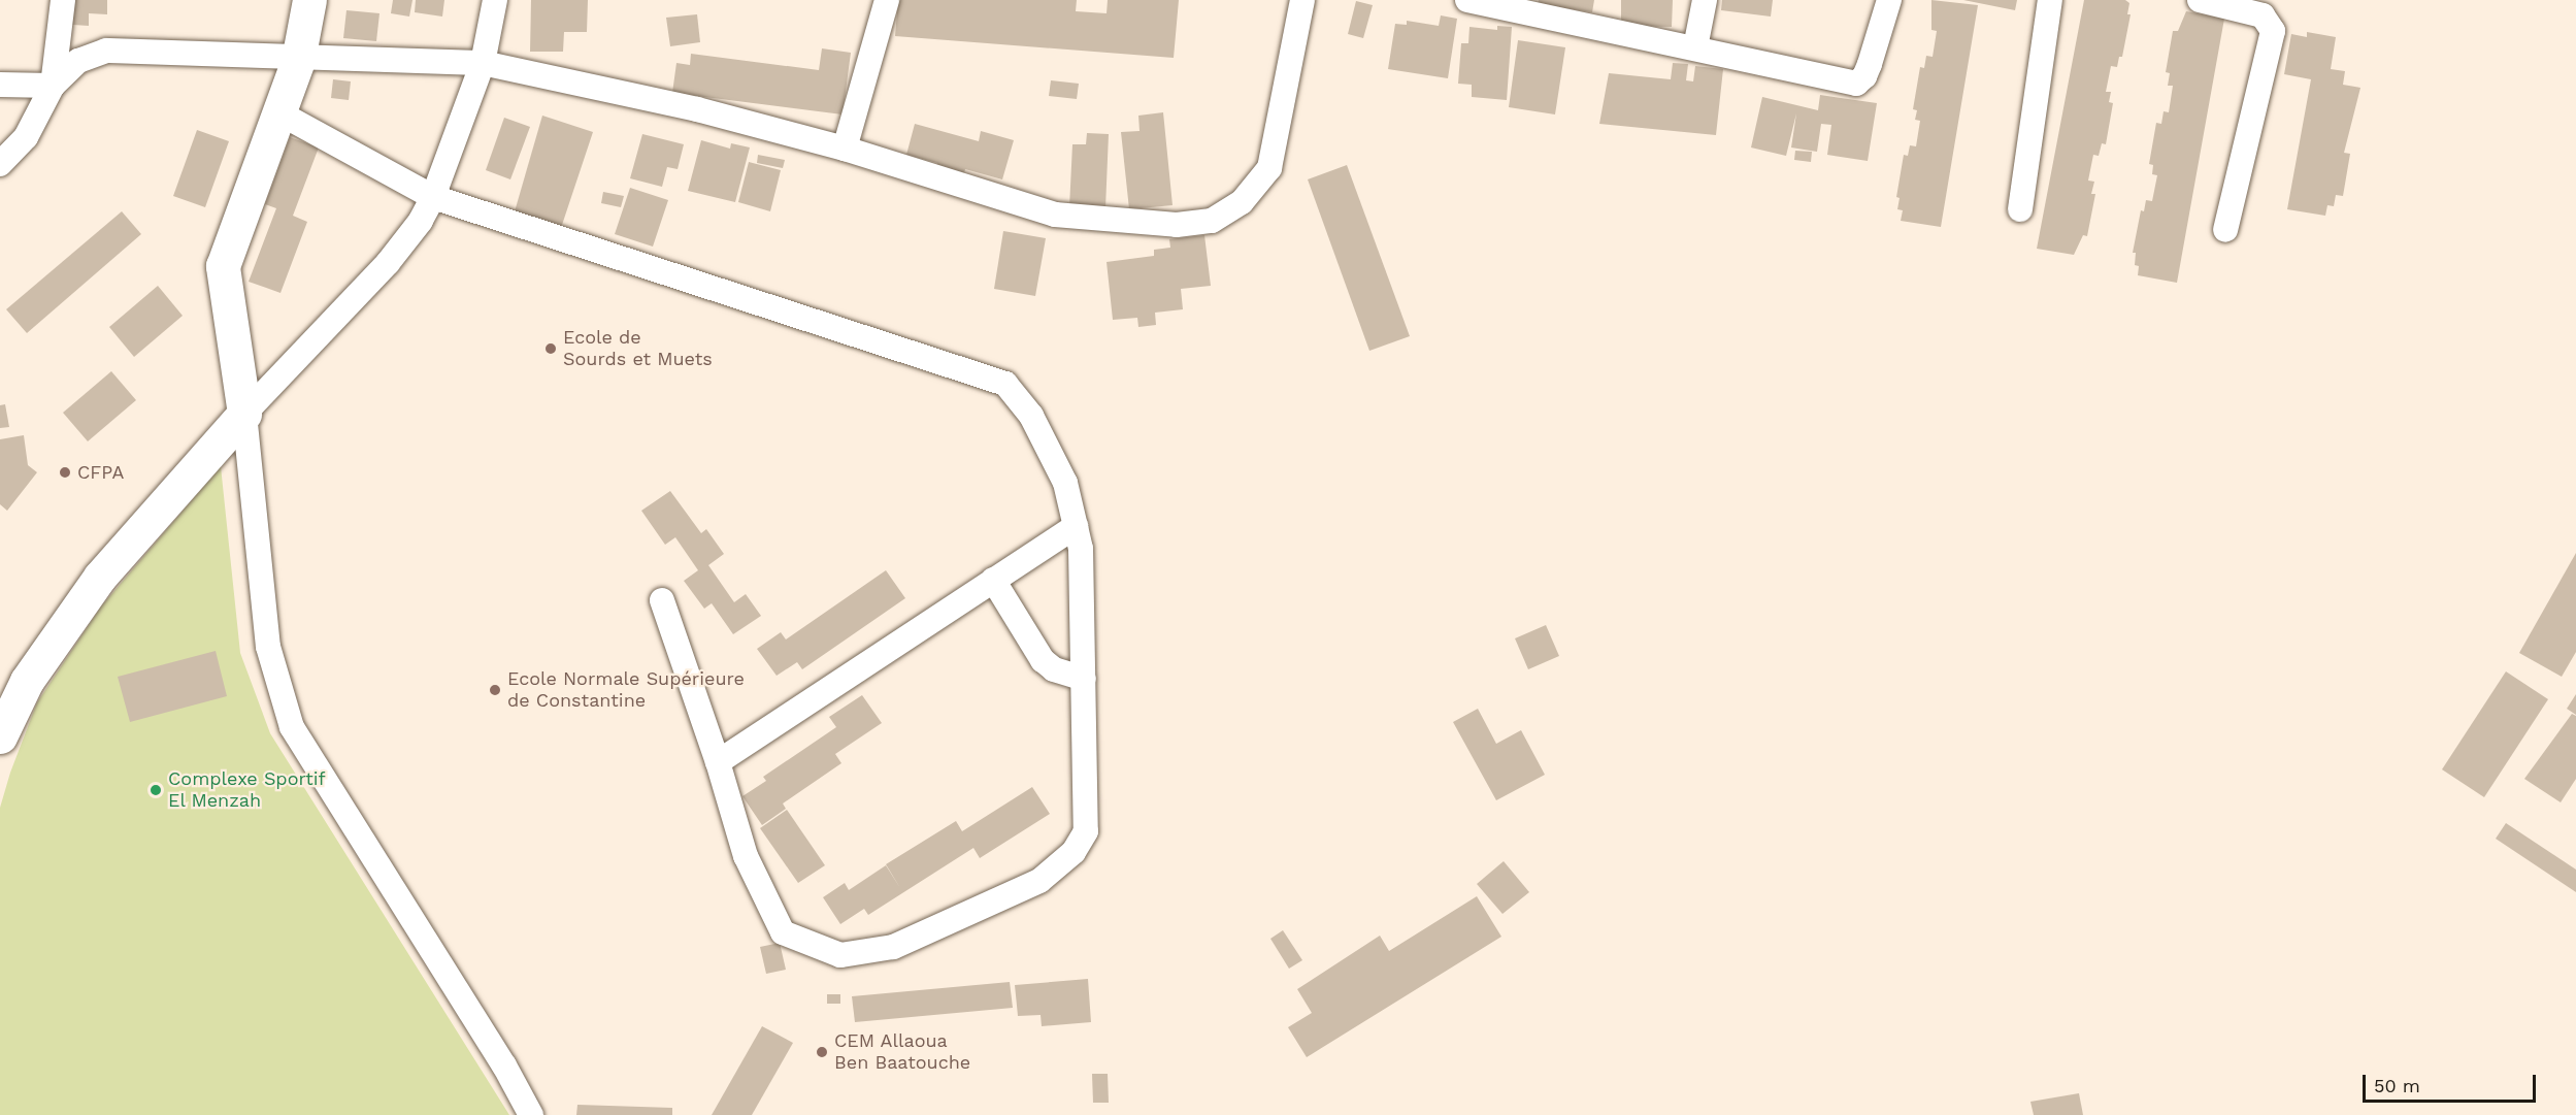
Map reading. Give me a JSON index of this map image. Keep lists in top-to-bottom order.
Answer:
{
  "places": [
    "Ecole de Sourds et Muets",
    "CFPA",
    "Ecole Normale Supérieure de Constantine",
    "Complexe Sportif El Menzah",
    "CEM Allaoua Ben Baatouche"
  ],
  "scale_bar": "50 m"
}
